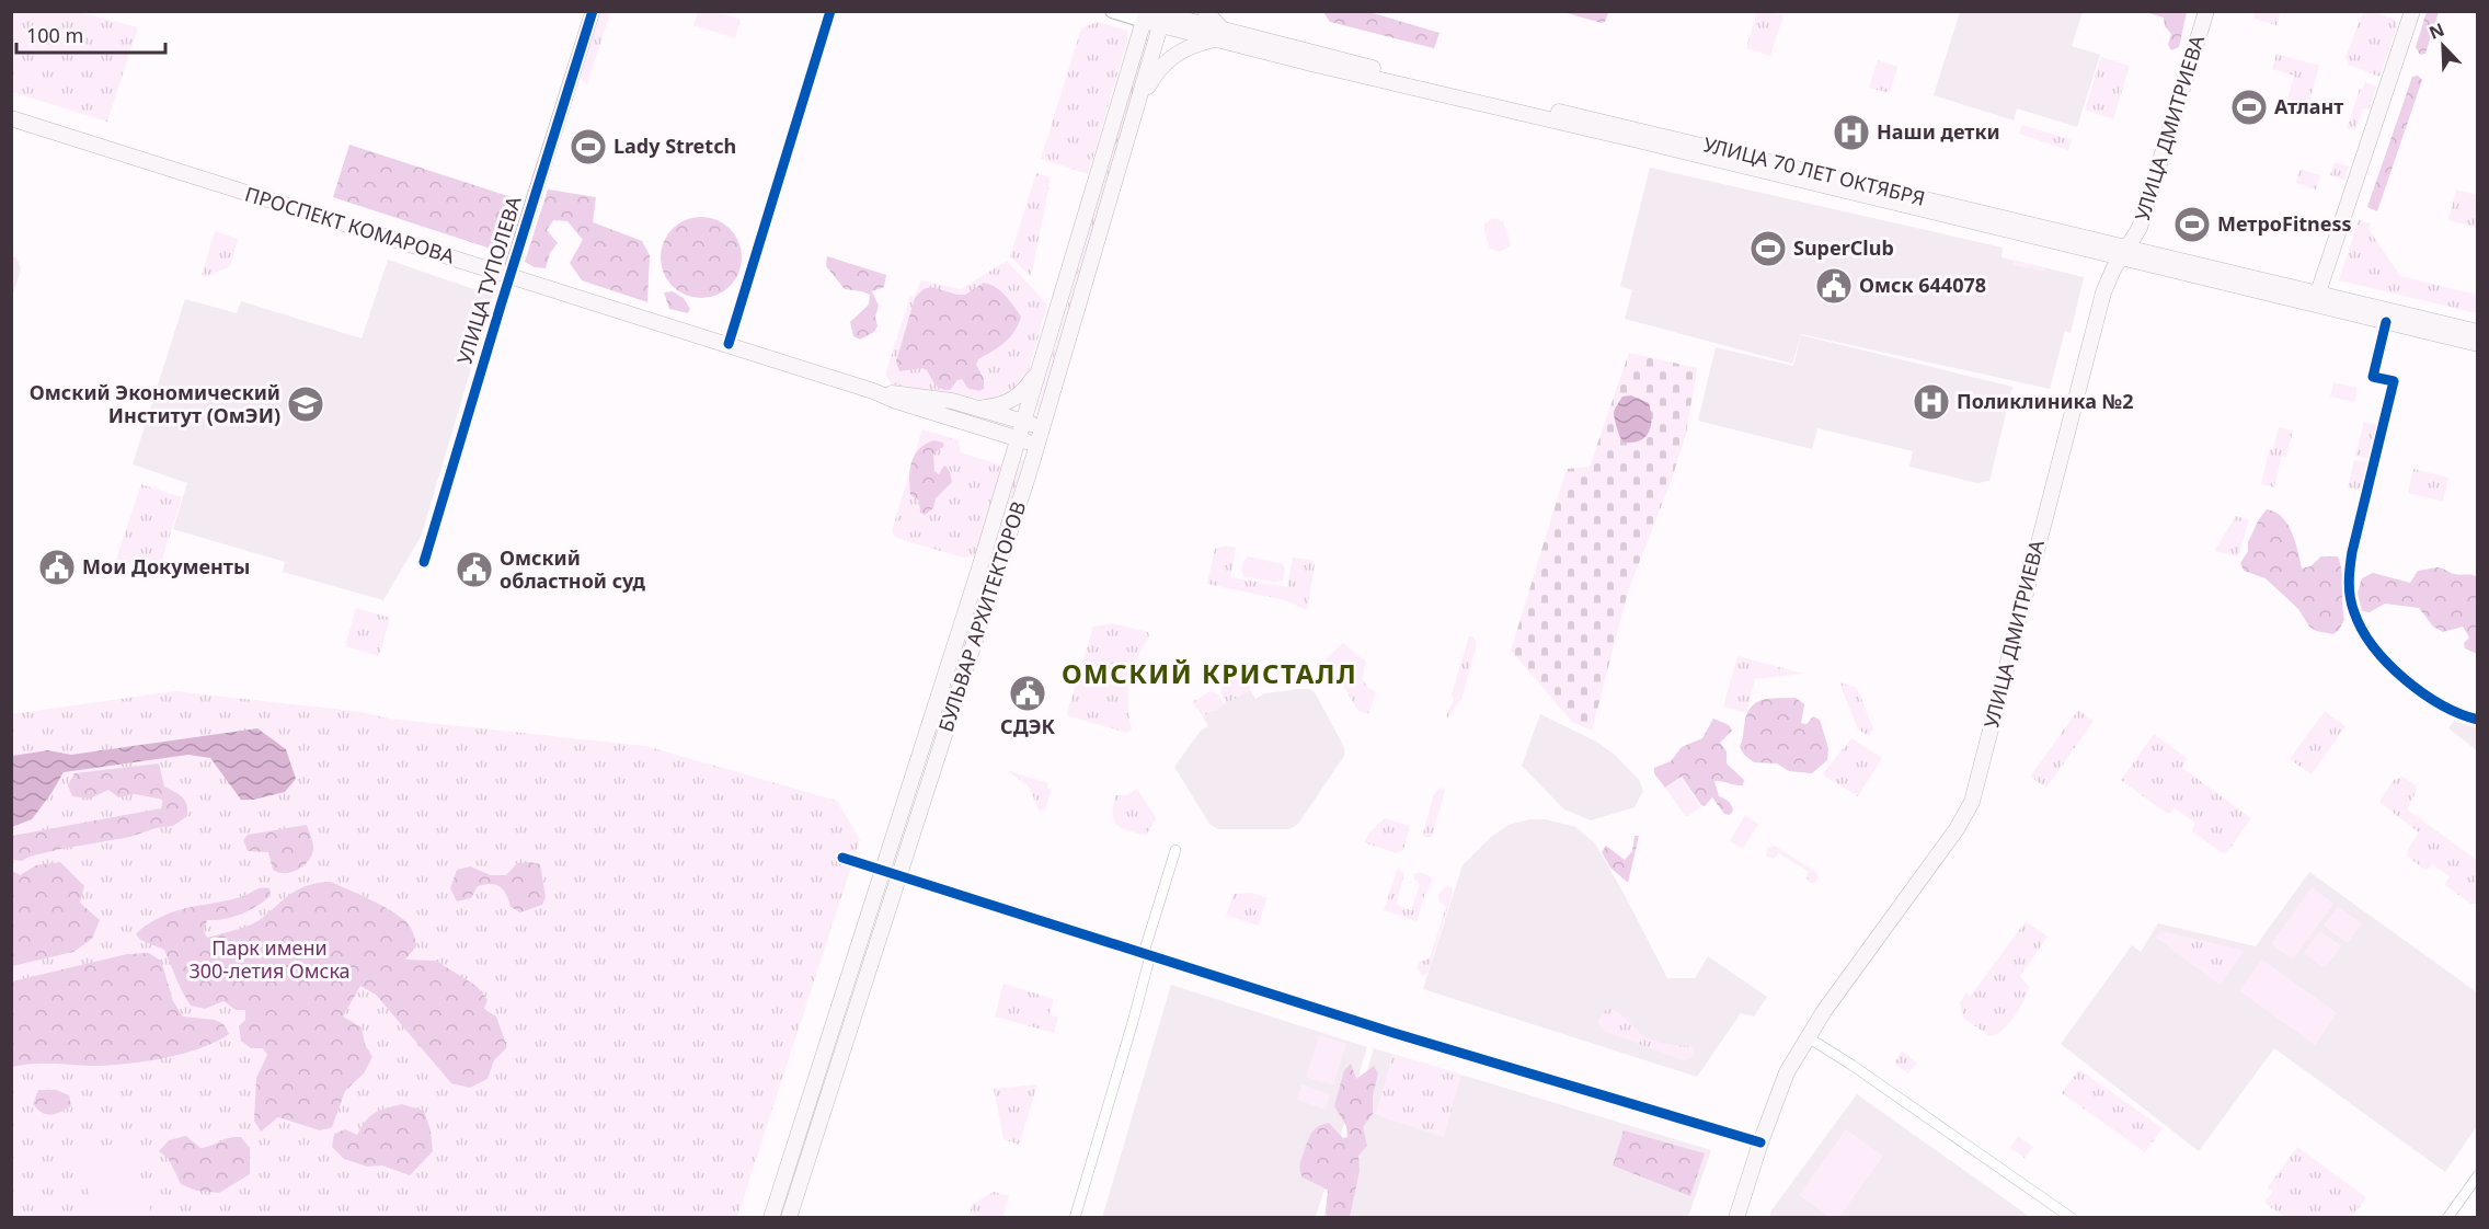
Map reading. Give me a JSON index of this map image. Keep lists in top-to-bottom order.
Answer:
{
  "streets": {
    "main road": [
      "УЛИЦА ДМИТРИЕВА",
      "УЛИЦА 70 ЛЕТ ОКТЯБРЯ",
      "ПРОСПЕКТ КОМАРОВА",
      "БУЛЬВАР АРХИТЕКТОРОВ"
    ],
    "street": ["УЛИЦА ТУПОЛЕВА"]
  },
  "crossings": [
    ["УЛИЦА ДМИТРИЕВА", "УЛИЦА 70 ЛЕТ ОКТЯБРЯ"],
    ["УЛИЦА 70 ЛЕТ ОКТЯБРЯ", "БУЛЬВАР АРХИТЕКТОРОВ"],
    ["ПРОСПЕКТ КОМАРОВА", "УЛИЦА ТУПОЛЕВА"],
    ["ПРОСПЕКТ КОМАРОВА", "БУЛЬВАР АРХИТЕКТОРОВ"]
  ],
  "districts": ["ОМСКИЙ КРИСТАЛЛ"],
  "parks": ["Парк имени 300-летия Омска"],
  "places": {
    "sports": [
      "Атлант",
      "Lady Stretch",
      "МетроFitness",
      "SuperClub"
    ],
    "hospital": ["Наши детки", "Поликлиника №2"],
    "public building": [
      "Омск 644078",
      "Мои Документы",
      "Омский областной суд",
      "СДЭК"
    ],
    "school or university": ["Омский Экономический Институт (ОмЭИ)"]
  },
  "scale_bar": "100 m",
  "north": "top left"
}
